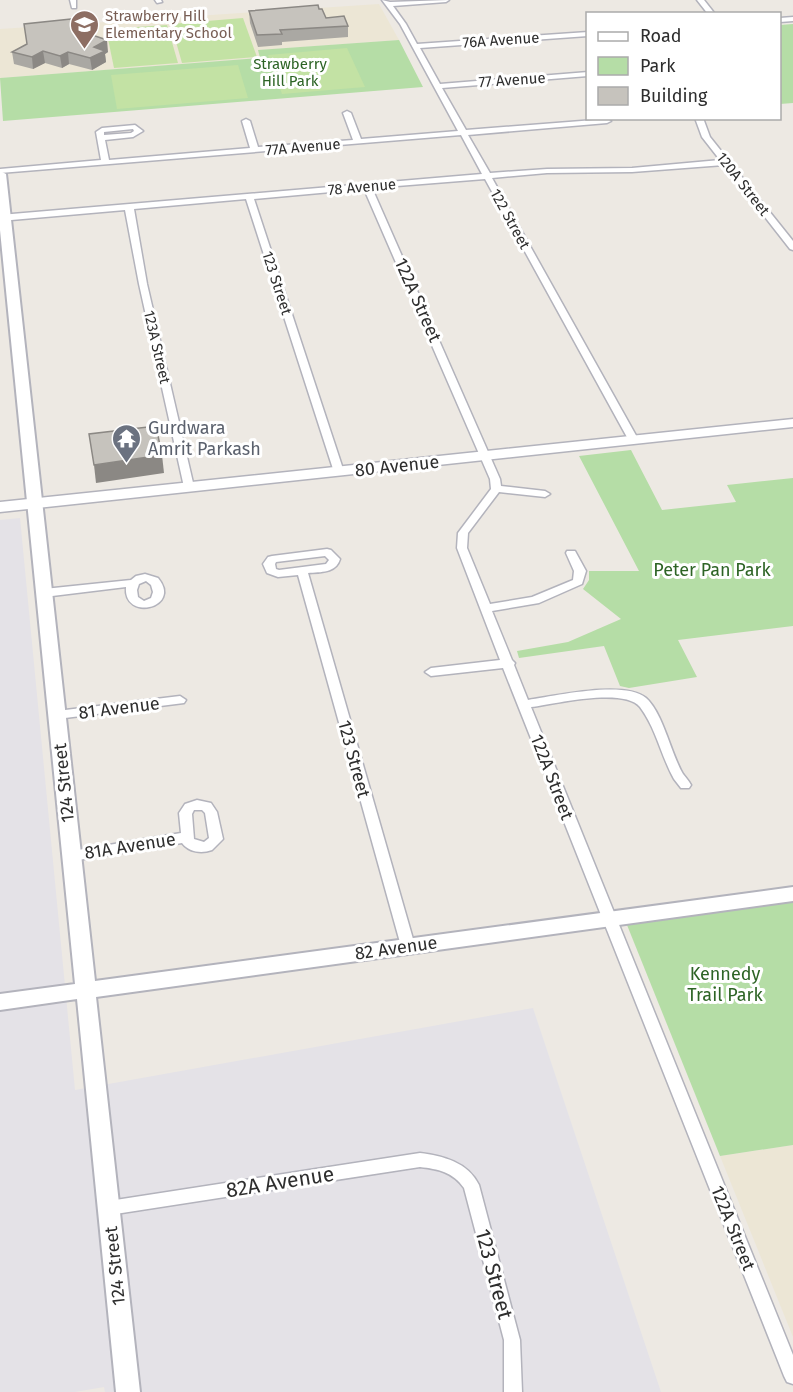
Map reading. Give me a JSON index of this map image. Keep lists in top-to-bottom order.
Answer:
{
  "streets": {
    "main road": ["80 Avenue"],
    "street": [
      "76A Avenue",
      "77 Avenue",
      "77A Avenue",
      "120A Street",
      "78 Avenue",
      "122 Street",
      "123 Street",
      "122A Street",
      "123A Street",
      "81 Avenue",
      "124 Street",
      "81A Avenue",
      "82 Avenue",
      "82A Avenue"
    ]
  },
  "crossings": [
    ["76A Avenue", "122 Street"],
    ["77 Avenue", "122 Street"],
    ["77A Avenue", "122 Street"],
    ["77A Avenue", "124 Street"],
    ["120A Street", "78 Avenue"],
    ["78 Avenue", "122 Street"],
    ["78 Avenue", "123 Street"],
    ["78 Avenue", "122A Street"],
    ["78 Avenue", "123A Street"],
    ["78 Avenue", "124 Street"],
    ["122 Street", "80 Avenue"],
    ["123 Street", "80 Avenue"],
    ["123 Street", "82 Avenue"],
    ["123 Street", "82A Avenue"],
    ["122A Street", "80 Avenue"],
    ["122A Street", "82 Avenue"],
    ["123A Street", "80 Avenue"],
    ["80 Avenue", "124 Street"],
    ["81 Avenue", "124 Street"],
    ["124 Street", "81A Avenue"],
    ["124 Street", "82 Avenue"],
    ["124 Street", "82A Avenue"]
  ],
  "parks": ["Strawberry Hill Park", "Peter Pan Park", "Kennedy Trail Park"],
  "places": {
    "school or university": ["Strawberry Hill Elementary School"],
    "temple": ["Gurdwara Amrit Parkash"]
  },
  "legend": ["Road", "Park", "Building"]
}
